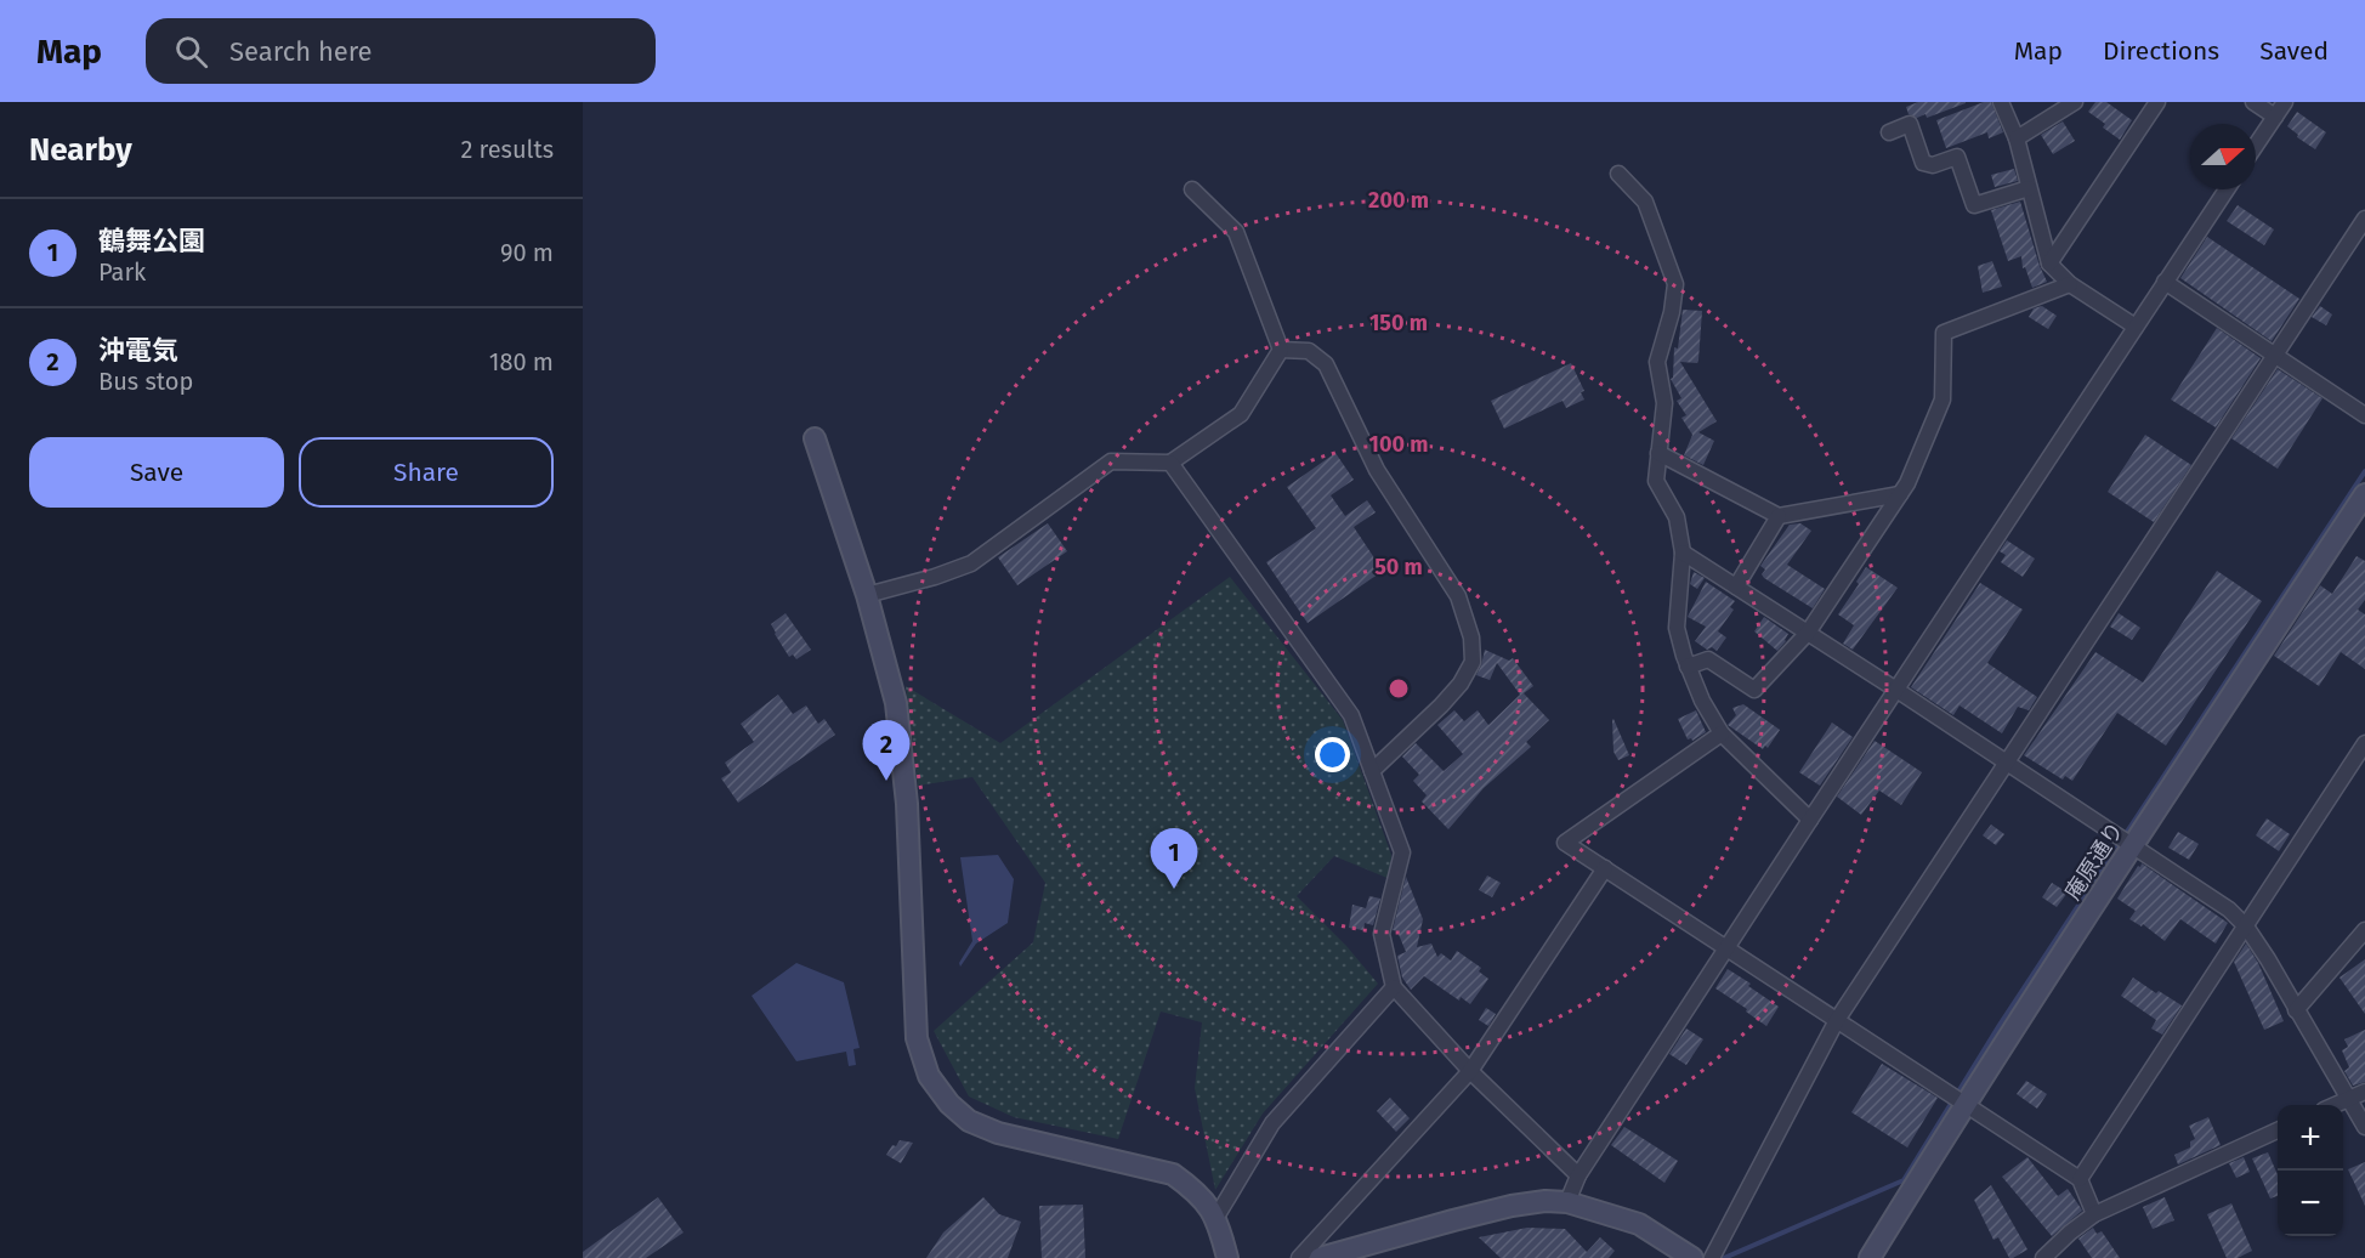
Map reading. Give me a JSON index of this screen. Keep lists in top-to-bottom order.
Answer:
{
  "streets": {
    "street": ["庵原通り"]
  },
  "north": "right",
  "page": {
    "header": "Map",
    "search": "Search here",
    "nav": ["Map", "Directions", "Saved"],
    "heading": ["Nearby", "2 results"],
    "list": [
      {
        "mark": "1",
        "name": "鶴舞公園",
        "note": "Park",
        "value": "90 m"
      },
      {
        "mark": "2",
        "name": "沖電気",
        "note": "Bus stop",
        "value": "180 m"
      }
    ],
    "buttons": ["Save", "Share"],
    "pins": ["2", "1"],
    "map_buttons": ["+", "−"]
  },
  "rings": [
    "200 m",
    "150 m",
    "100 m",
    "50 m"
  ]
}
